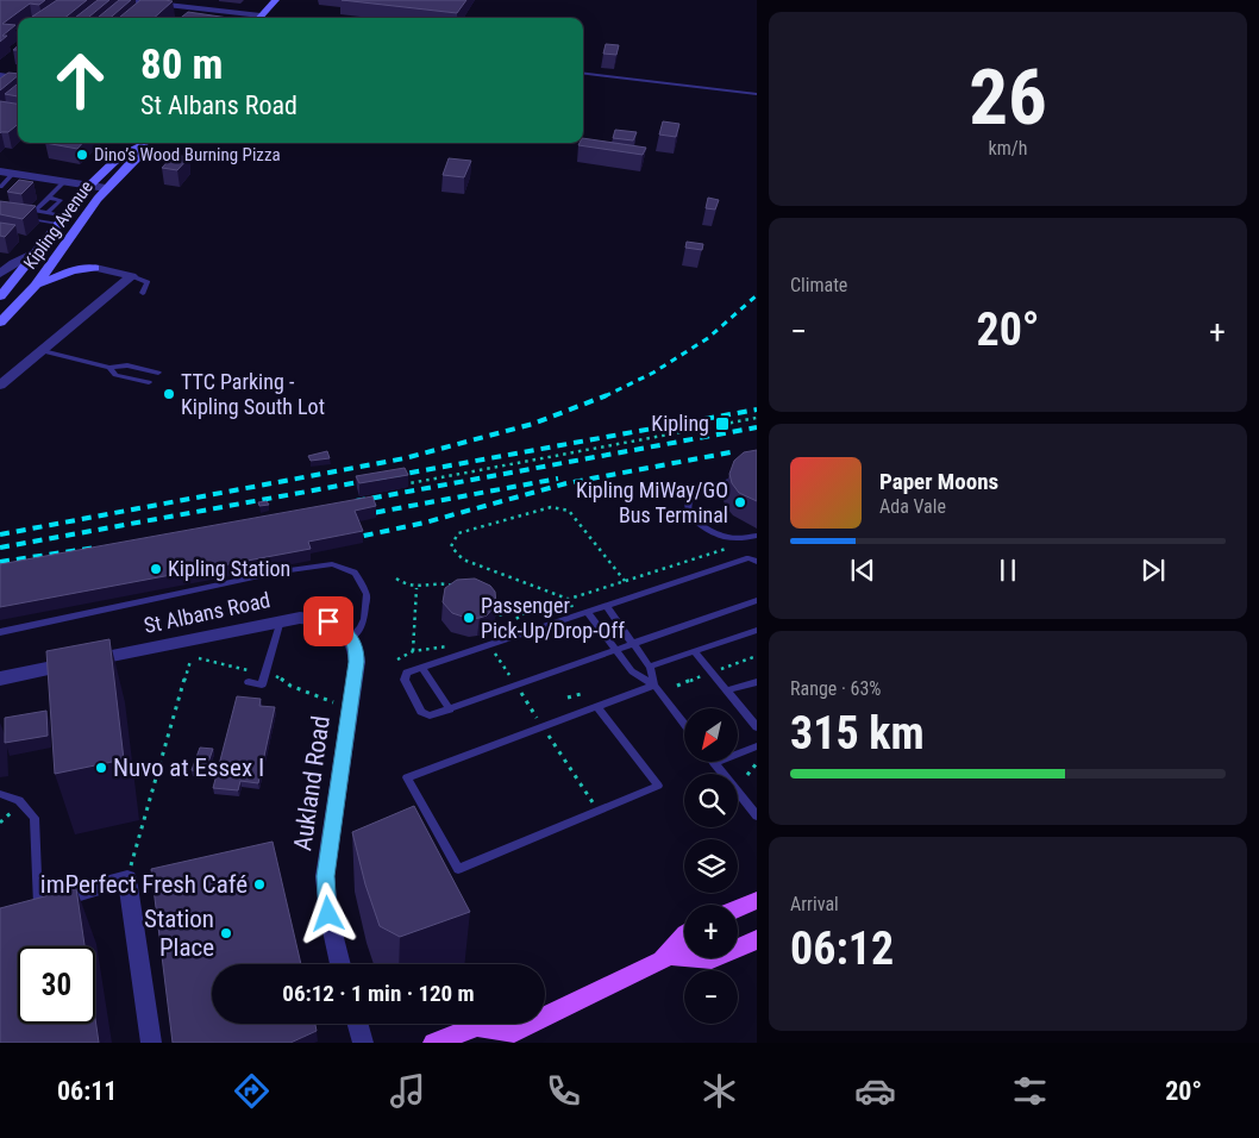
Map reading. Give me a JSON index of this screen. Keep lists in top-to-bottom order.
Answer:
{
  "streets": {
    "main road": ["Kipling Avenue"],
    "street": ["St Albans Road", "Aukland Road"]
  },
  "crossings": [
    ["St Albans Road", "Aukland Road"]
  ],
  "places": {
    "other": [
      "Dino’s Wood Burning Pizza",
      "TTC Parking - Kipling South Lot",
      "Kipling MiWay/GO Bus Terminal",
      "Kipling Station",
      "Passenger Pick-Up/Drop-Off",
      "Nuvo at Essex I",
      "imPerfect Fresh Café",
      "Station Place"
    ],
    "transit": ["Kipling"]
  },
  "north": "bottom left",
  "page": {
    "tile": [
      ["26", "km/h"],
      "Climate",
      ["Range · 63%", "315 km"],
      ["Arrival", "06:12"]
    ],
    "turn": ["80 m", "St Albans Road"],
    "heat": ["−", "20°", "+"],
    "song": ["Paper Moons", "Ada Vale"],
    "map_buttons": ["+", "−"],
    "limit": "30",
    "trip": "06:12 · 1 min · 120 m",
    "tabs": ["06:11", "20°"]
  }
}
